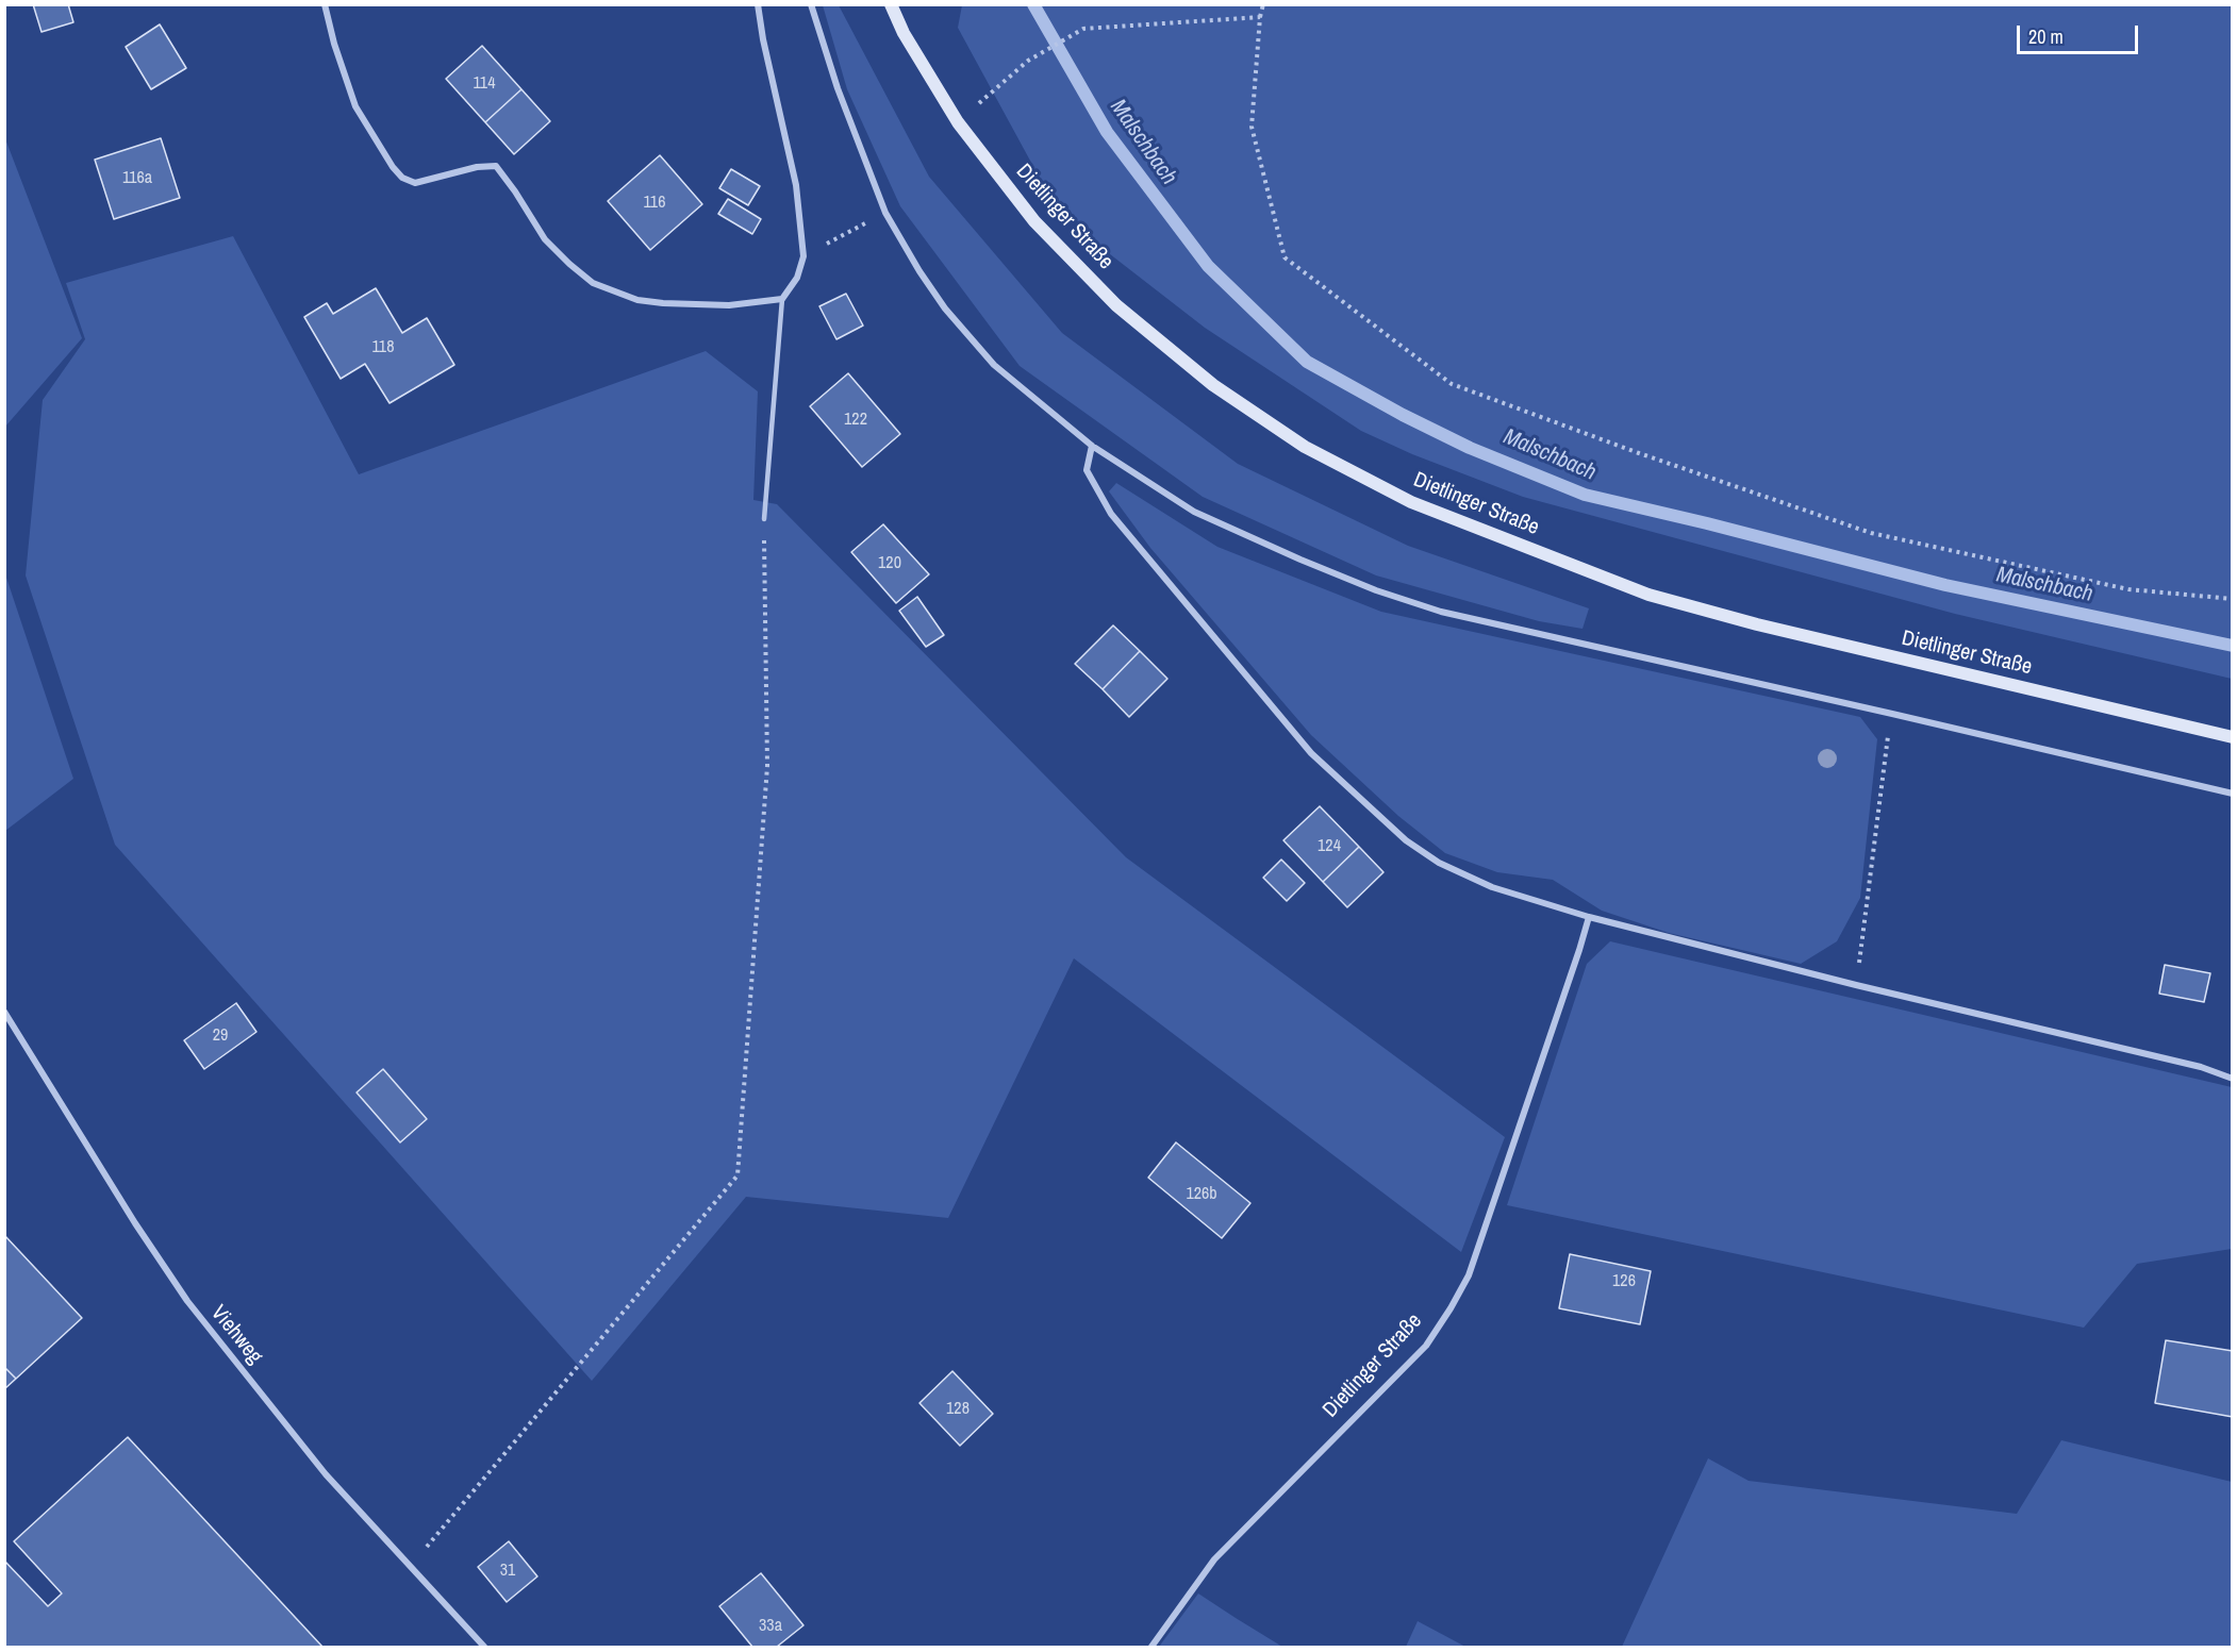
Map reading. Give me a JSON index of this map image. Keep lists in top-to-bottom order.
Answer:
{
  "streets": {
    "main road": ["Dietlinger Straße"],
    "street": ["Viehweg"]
  },
  "water": ["Malschbach"],
  "house_numbers": [
    "114",
    "116a",
    "116",
    "118",
    "122",
    "120",
    "124",
    "29",
    "126b",
    "126",
    "128",
    "31",
    "33a"
  ],
  "scale_bar": "20 m"
}
